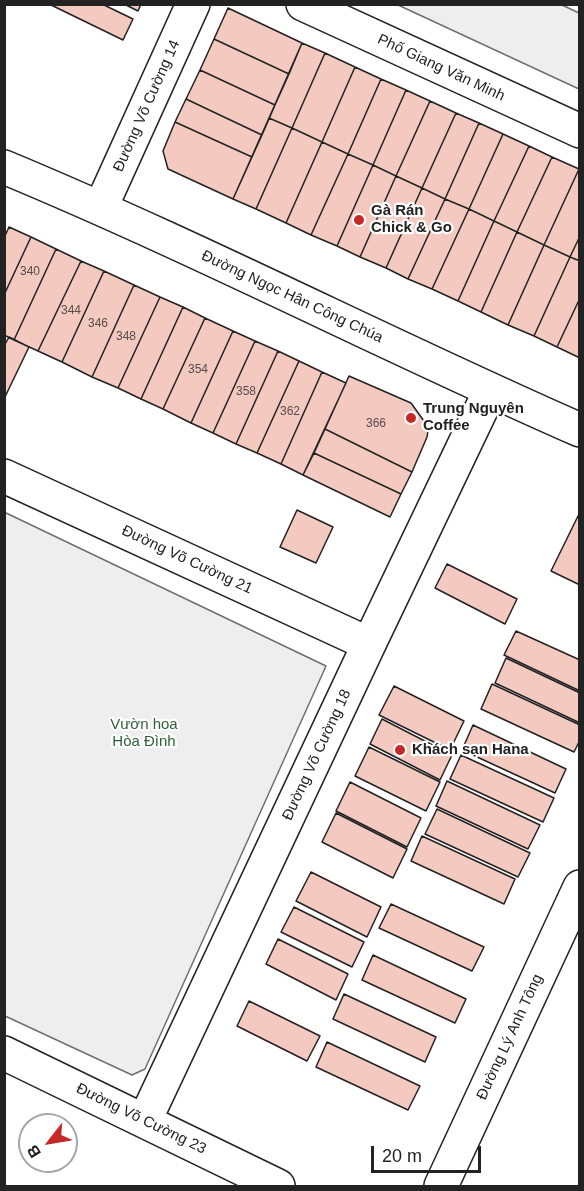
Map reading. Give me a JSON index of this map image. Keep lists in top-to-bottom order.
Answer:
{
  "streets": {
    "street": [
      "Phố Giang Văn Minh",
      "Đường Võ Cường 14",
      "Đường Ngọc Hân Công Chúa",
      "Đường Võ Cường 21",
      "Đường Võ Cường 18",
      "Đường Lý Anh Tông",
      "Đường Võ Cường 23"
    ]
  },
  "crossings": [
    ["Đường Võ Cường 14", "Đường Ngọc Hân Công Chúa"],
    ["Đường Ngọc Hân Công Chúa", "Đường Võ Cường 18"],
    ["Đường Võ Cường 21", "Đường Võ Cường 18"],
    ["Đường Võ Cường 18", "Đường Võ Cường 23"]
  ],
  "parks": ["Vườn hoa Hòa Đình"],
  "places": ["Gà Rán Chick & Go", "Trung Nguyên Coffee", "Khách sạn Hana"],
  "house_numbers": [
    "340",
    "344",
    "346",
    "348",
    "354",
    "358",
    "362",
    "366"
  ],
  "scale_bar": "20 m",
  "north": "bottom left"
}
